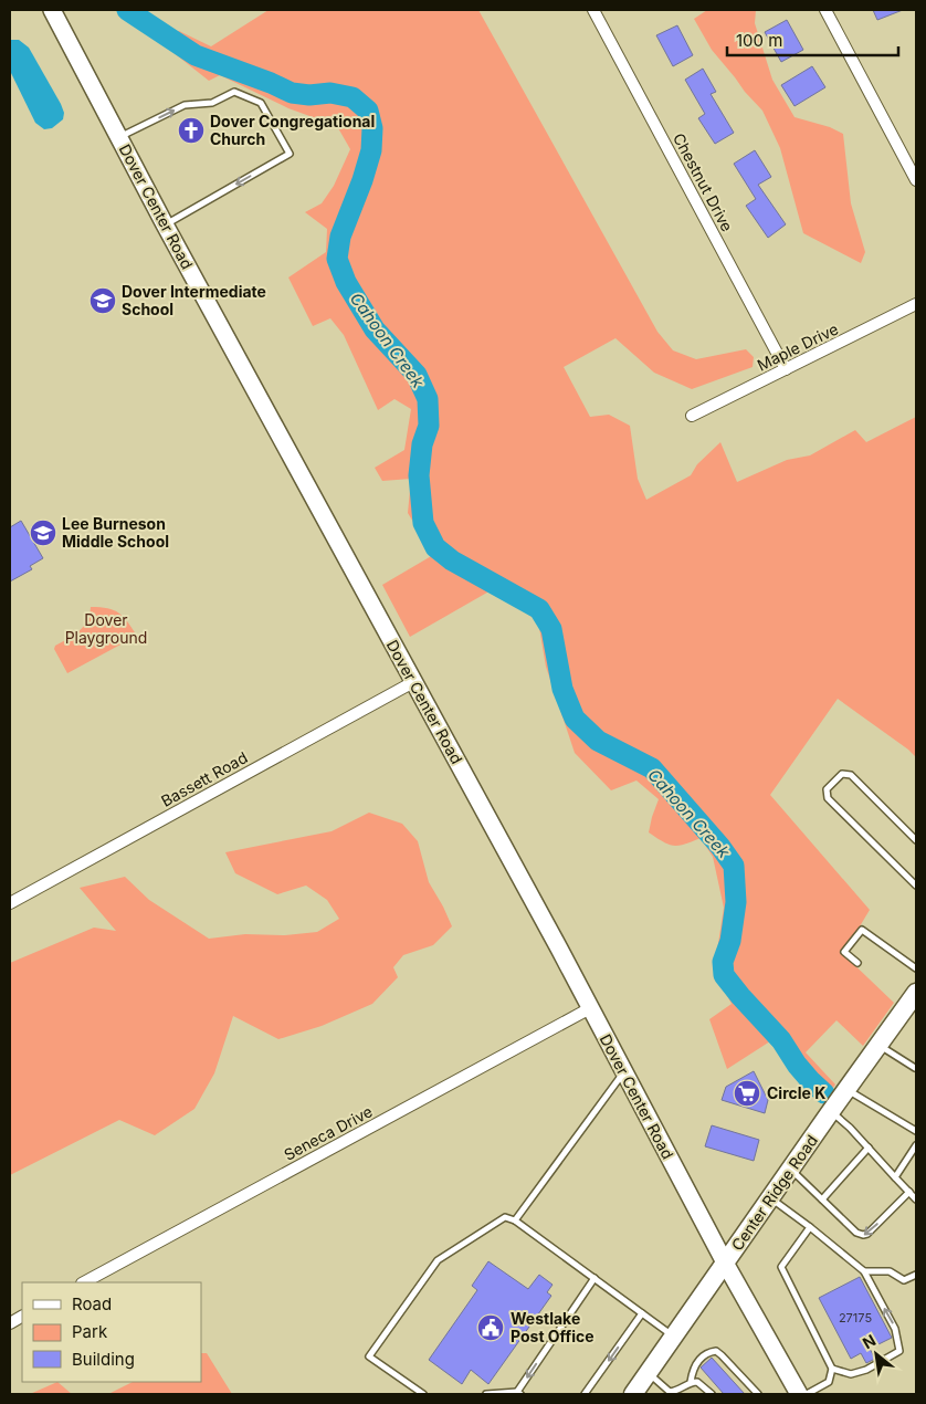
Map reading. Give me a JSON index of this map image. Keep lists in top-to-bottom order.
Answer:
{
  "streets": {
    "main road": ["Center Ridge Road"],
    "street": [
      "Chestnut Drive",
      "Dover Center Road",
      "Maple Drive",
      "Bassett Road",
      "Seneca Drive"
    ]
  },
  "crossings": [
    ["Chestnut Drive", "Maple Drive"],
    ["Dover Center Road", "Bassett Road"],
    ["Dover Center Road", "Seneca Drive"],
    ["Dover Center Road", "Center Ridge Road"]
  ],
  "water": ["Cahoon Creek"],
  "parks": ["Dover Playground"],
  "places": {
    "church": ["Dover Congregational Church"],
    "school or university": ["Dover Intermediate School", "Lee Burneson Middle School"],
    "supermarket": ["Circle K"],
    "public building": ["Westlake Post Office"]
  },
  "house_numbers": ["27175"],
  "legend": ["Road", "Park", "Building"],
  "scale_bar": "100 m",
  "north": "top left"
}
